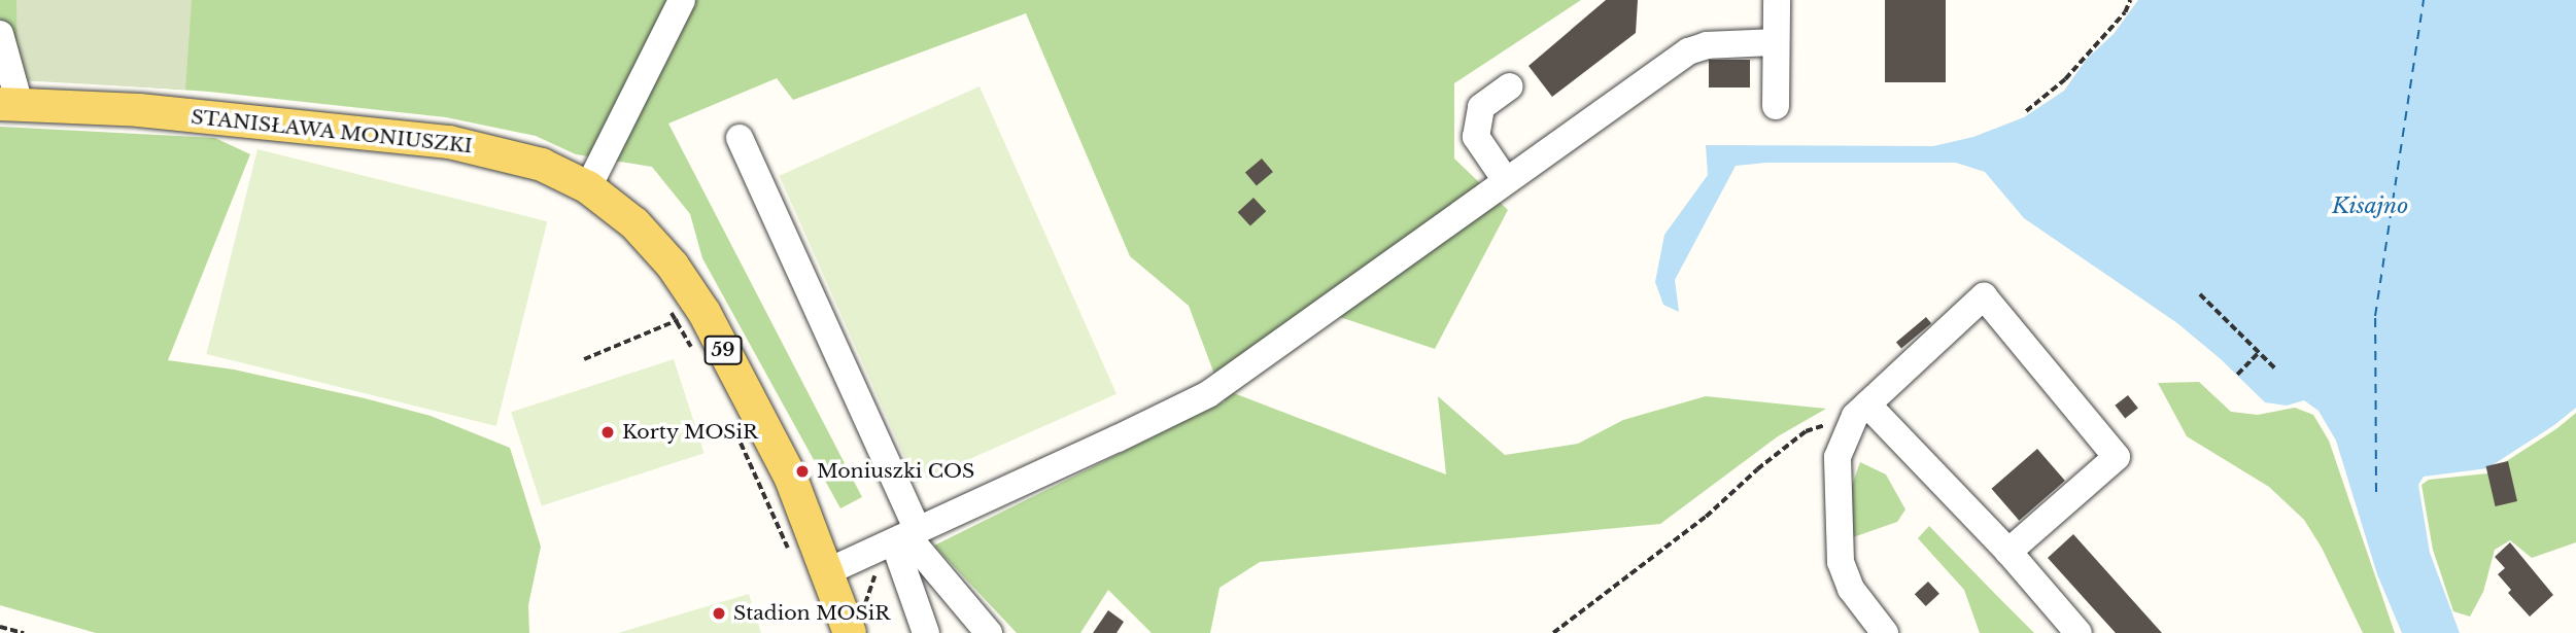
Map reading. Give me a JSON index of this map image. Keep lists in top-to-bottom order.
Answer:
{
  "streets": {
    "main road": ["STANISŁAWA MONIUSZKI", "59"]
  },
  "water": ["Kisajno"],
  "places": ["Korty MOSiR", "Moniuszki COS", "Stadion MOSiR"]
}
